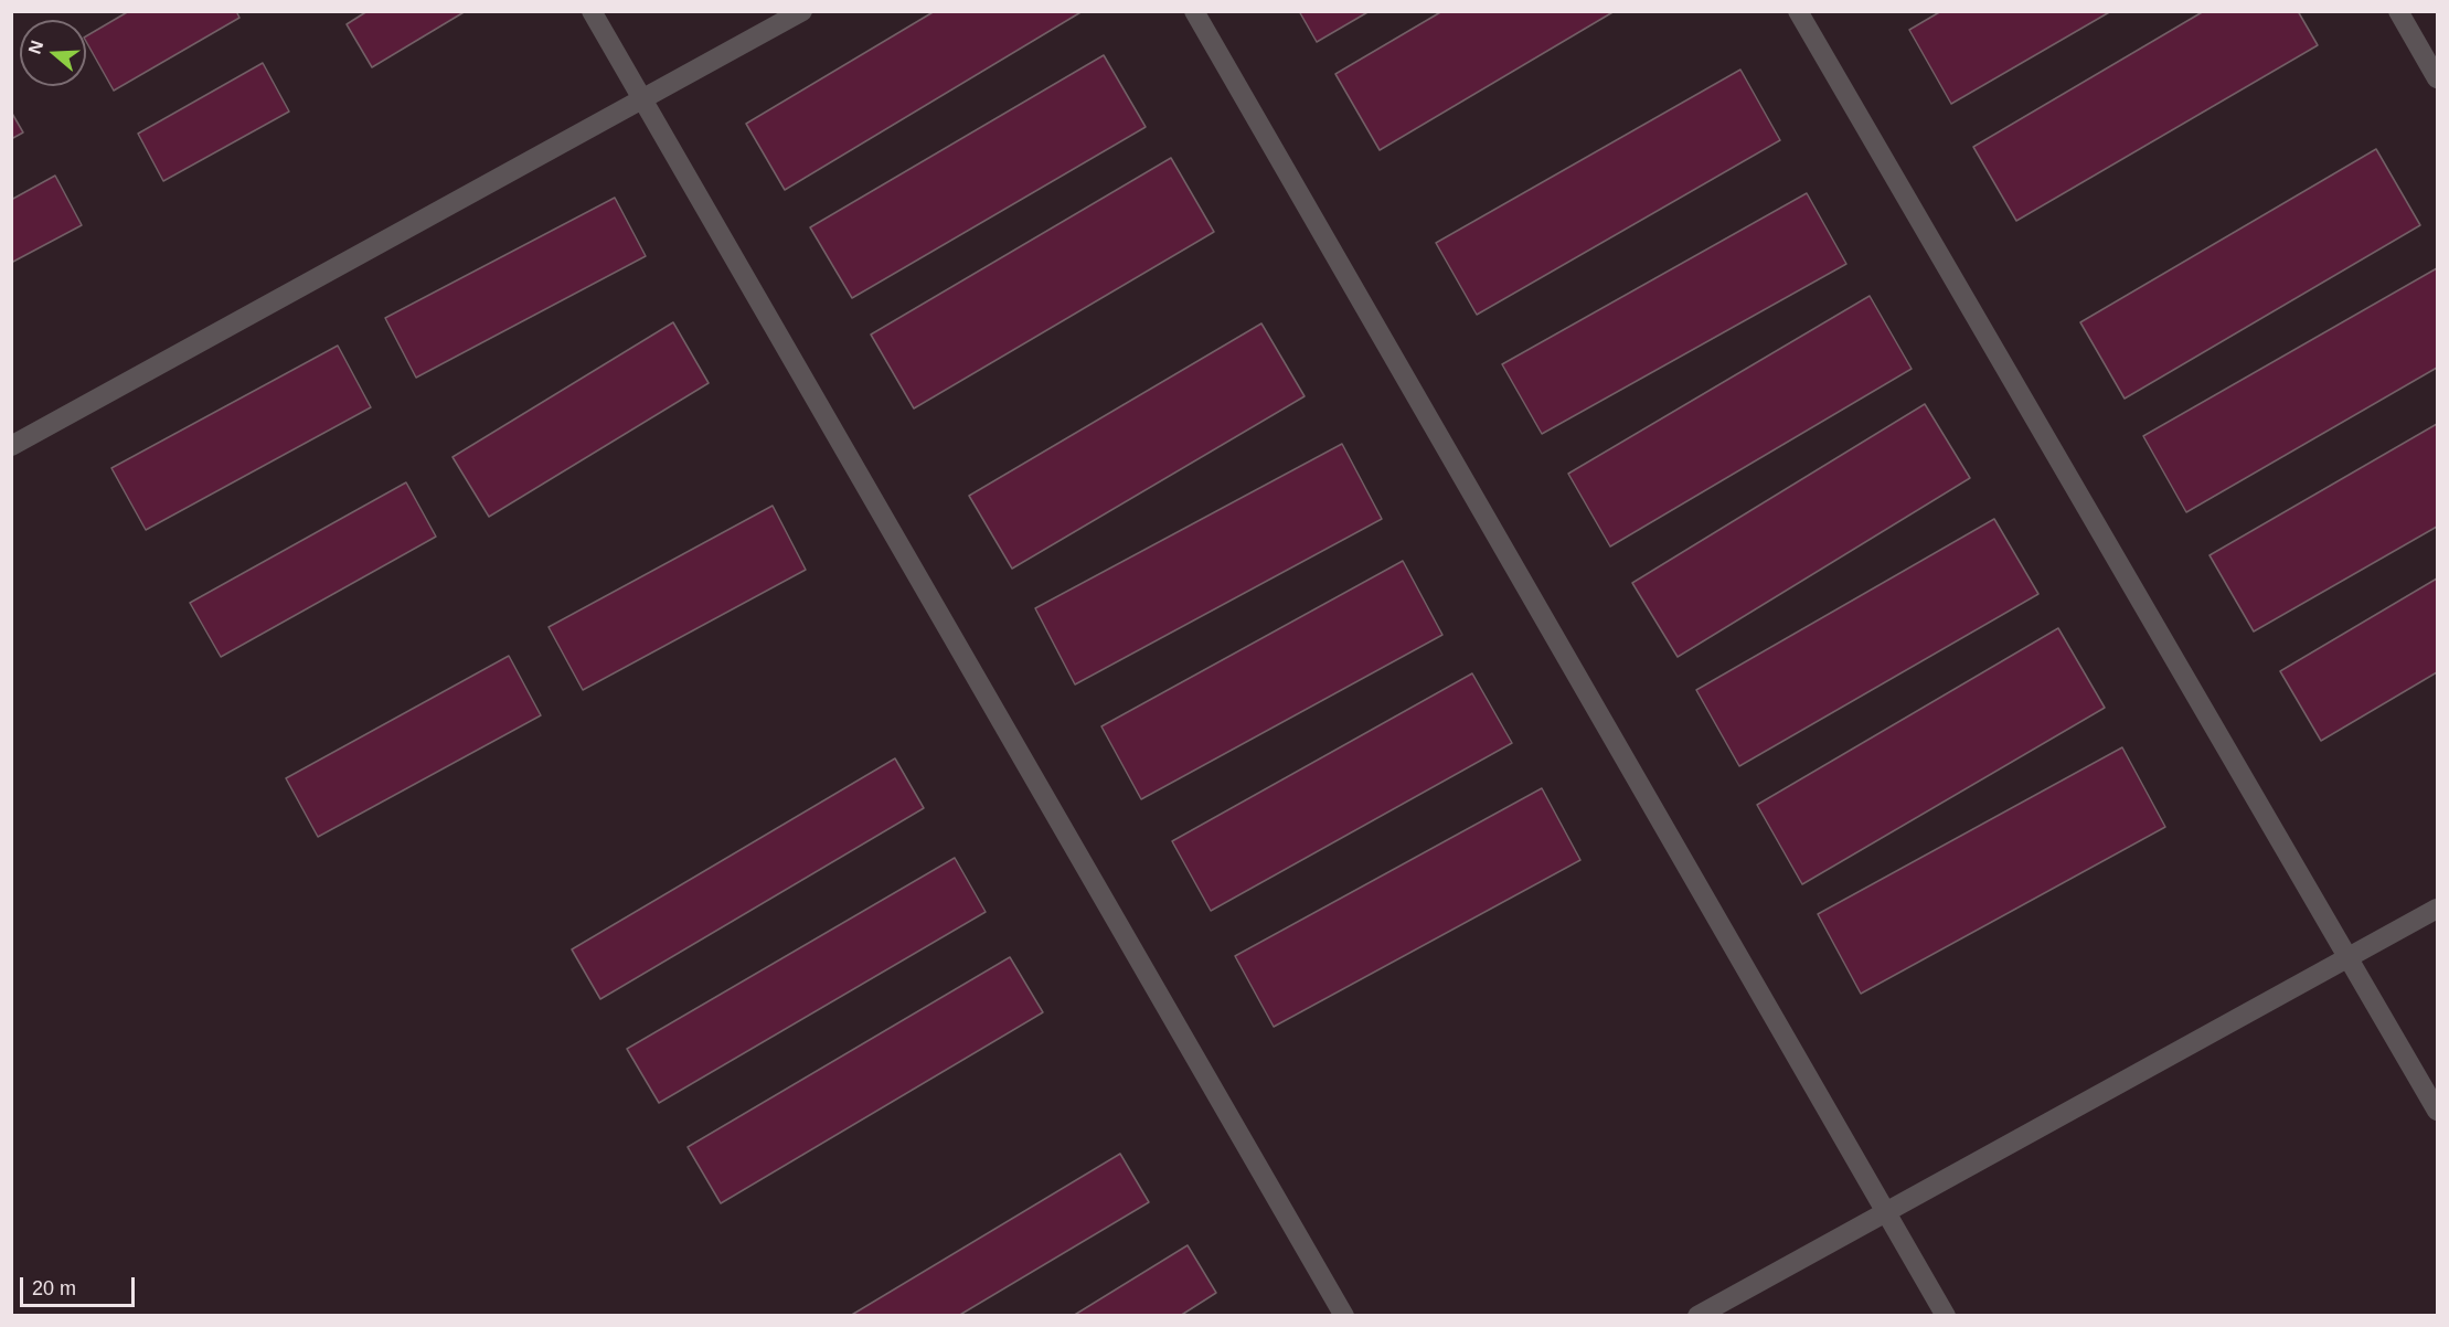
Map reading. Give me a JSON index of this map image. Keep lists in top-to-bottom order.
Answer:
{
  "scale_bar": "20 m",
  "north": "left"
}
